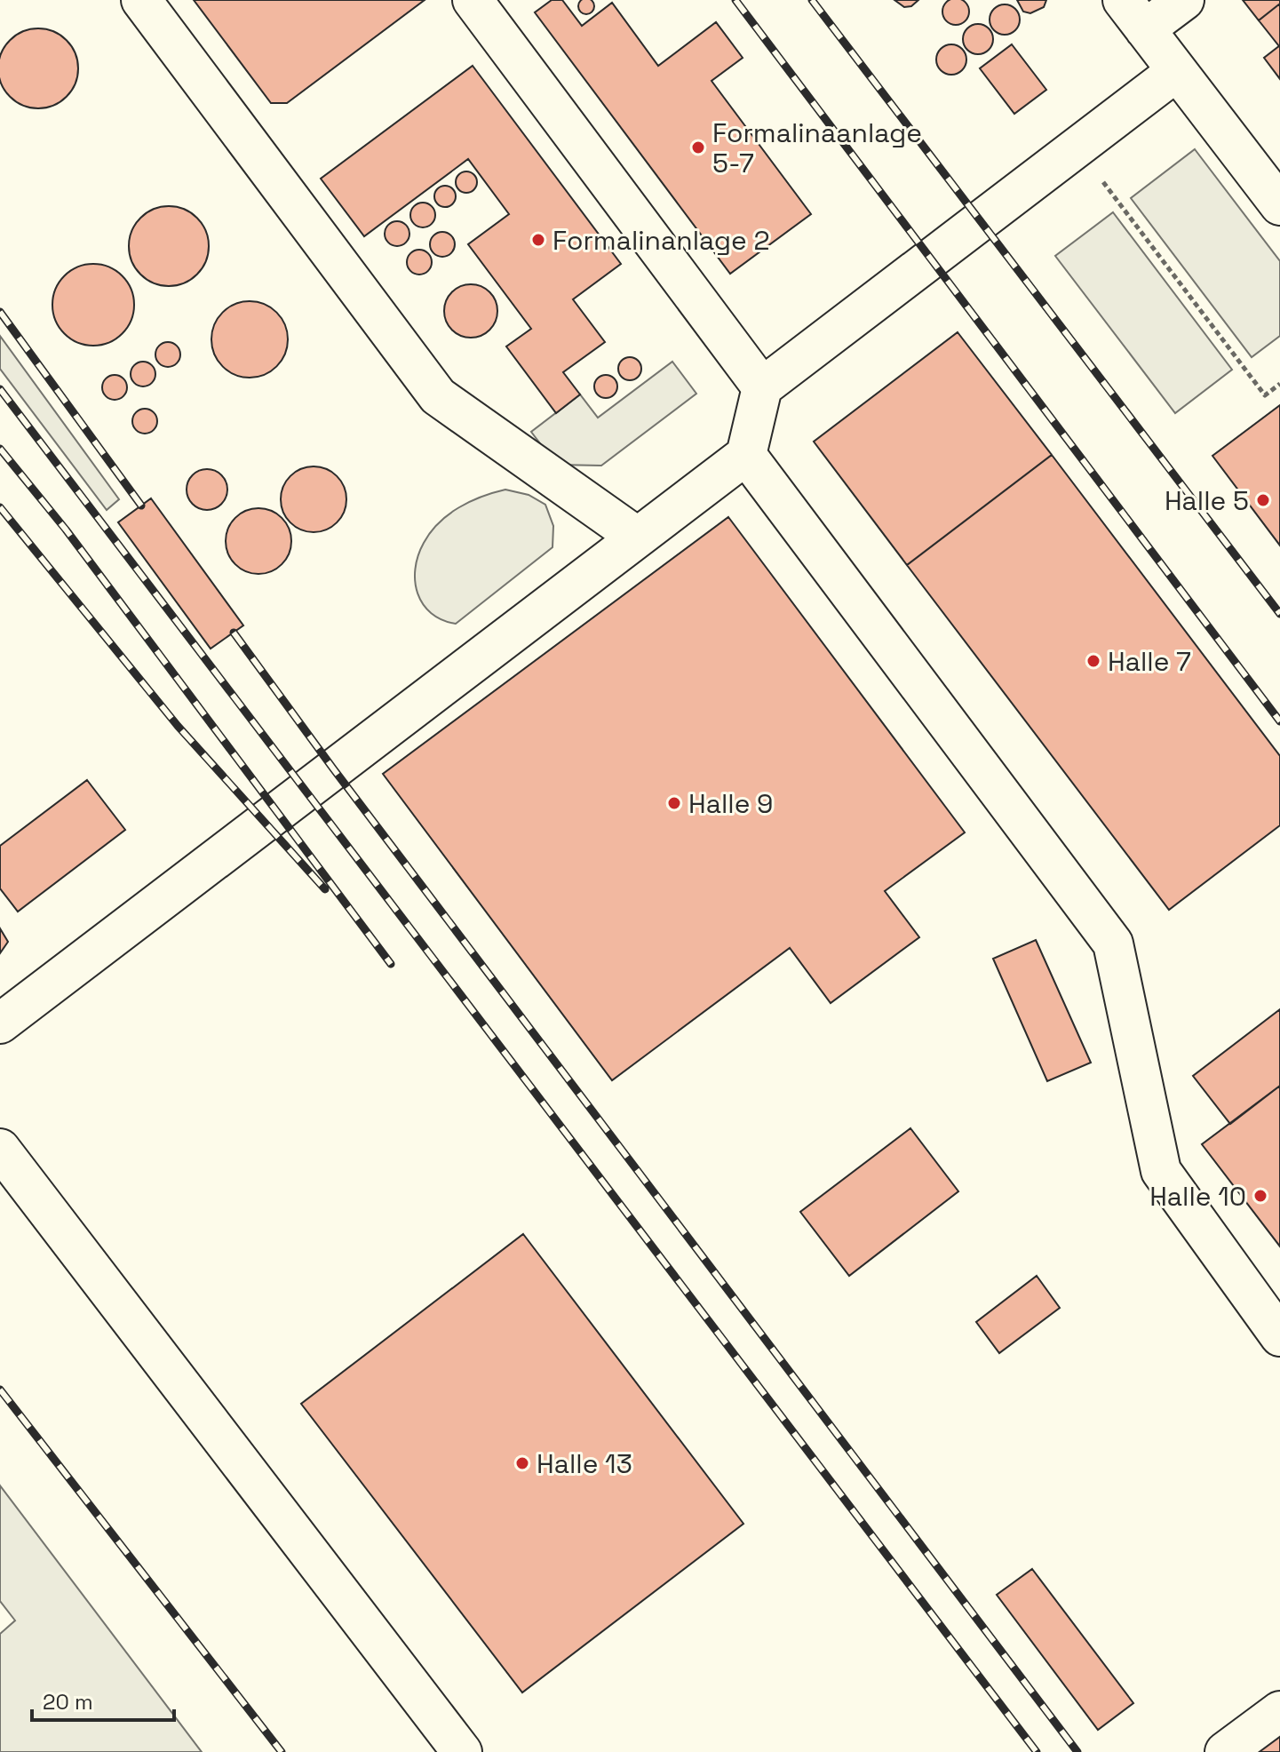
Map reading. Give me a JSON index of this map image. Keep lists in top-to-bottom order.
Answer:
{
  "places": [
    "Formalinaanlage 5-7",
    "Formalinanlage 2",
    "Halle 5",
    "Halle 7",
    "Halle 9",
    "Halle 10",
    "Halle 13"
  ],
  "scale_bar": "20 m"
}
